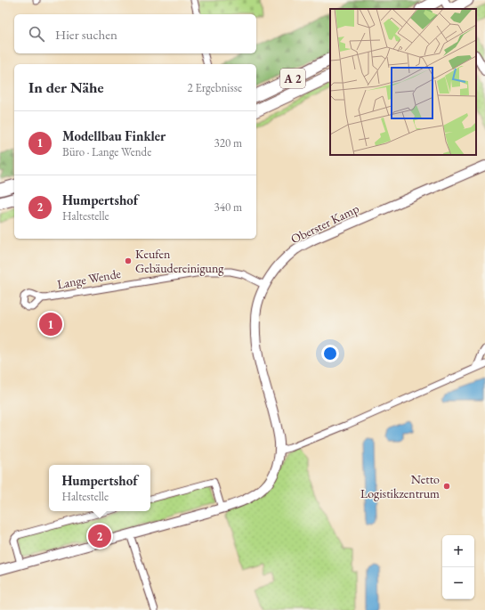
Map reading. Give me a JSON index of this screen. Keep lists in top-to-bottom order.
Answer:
{
  "streets": {
    "highway": ["A 2"],
    "main road": ["Oberster Kamp"],
    "street": ["Lange Wende"]
  },
  "crossings": [
    ["Oberster Kamp", "Lange Wende"]
  ],
  "places": ["Keufen Gebäudereinigung", "Netto Logistikzentrum"],
  "page": {
    "search": "Hier suchen",
    "heading": ["In der Nähe", "2 Ergebnisse"],
    "list": [
      {
        "mark": "1",
        "name": "Modellbau Finkler",
        "note": "Büro · Lange Wende",
        "value": "320 m"
      },
      {
        "mark": "2",
        "name": "Humpertshof",
        "note": "Haltestelle",
        "value": "340 m"
      }
    ],
    "pins": ["1", "2"],
    "popup": ["Humpertshof", "Haltestelle"],
    "map_buttons": ["+", "−"]
  }
}
